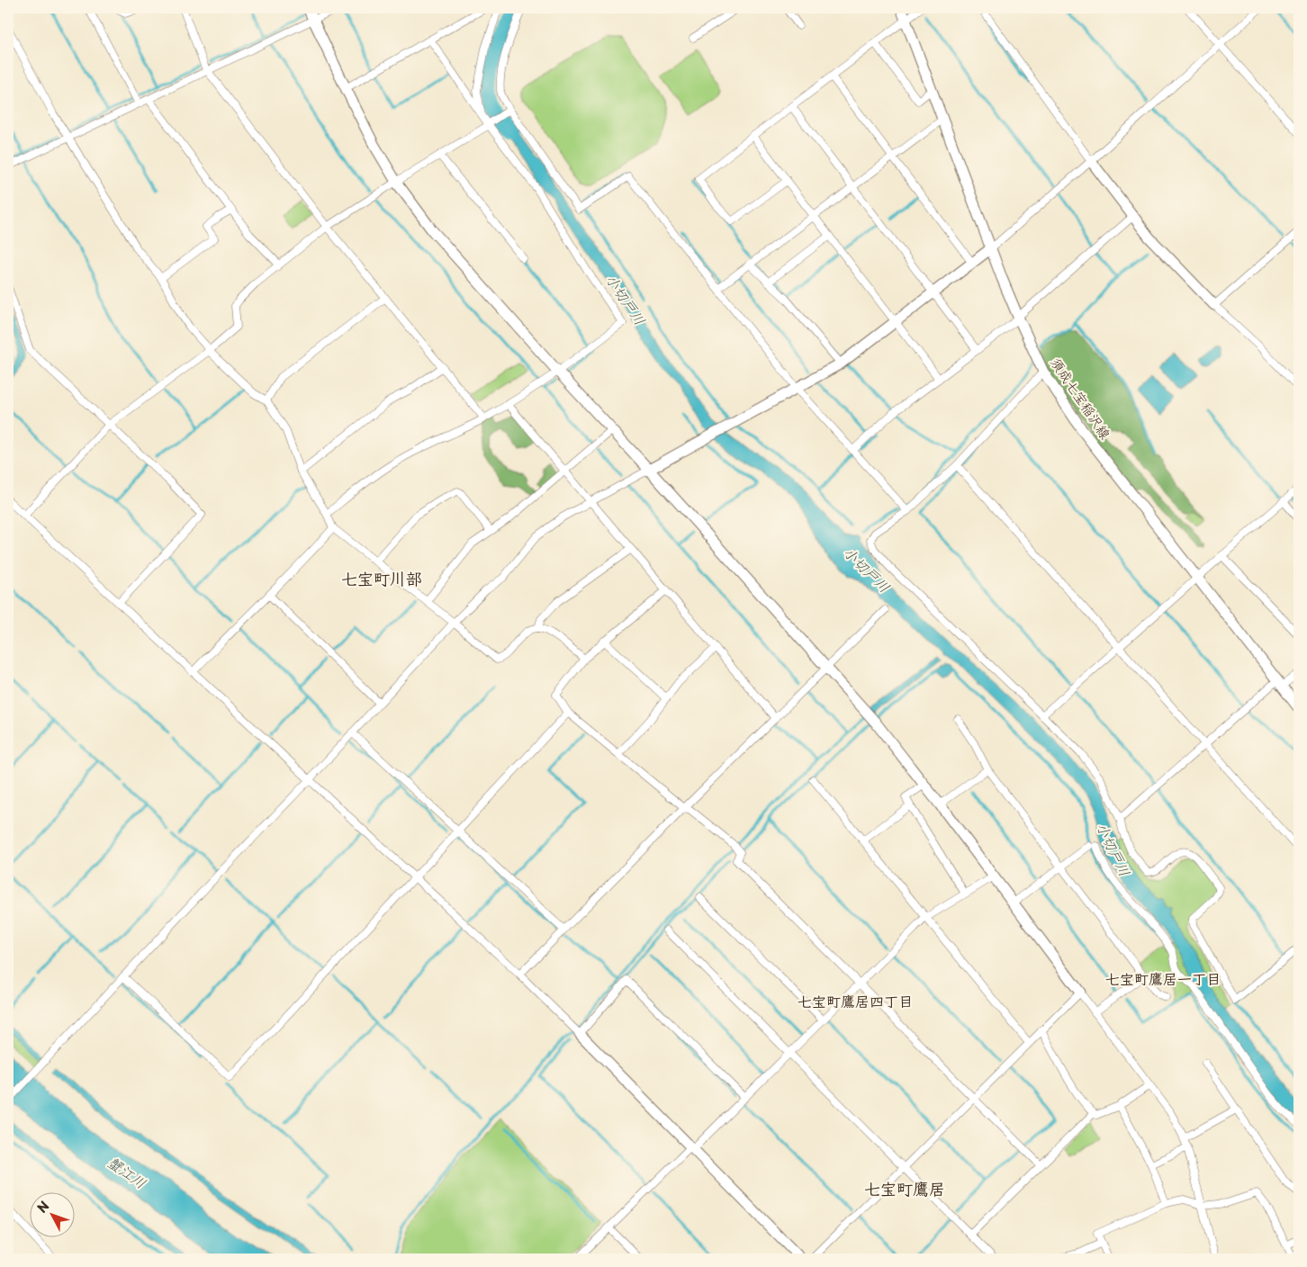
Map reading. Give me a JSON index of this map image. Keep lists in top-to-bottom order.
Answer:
{
  "streets": {
    "street": ["須成七宝稲沢線"]
  },
  "districts": [
    "七宝町川部",
    "七宝町鷹居一丁目",
    "七宝町鷹居四丁目",
    "七宝町鷹居"
  ],
  "water": ["小切戸川", "蟹江川"],
  "north": "top left"
}
